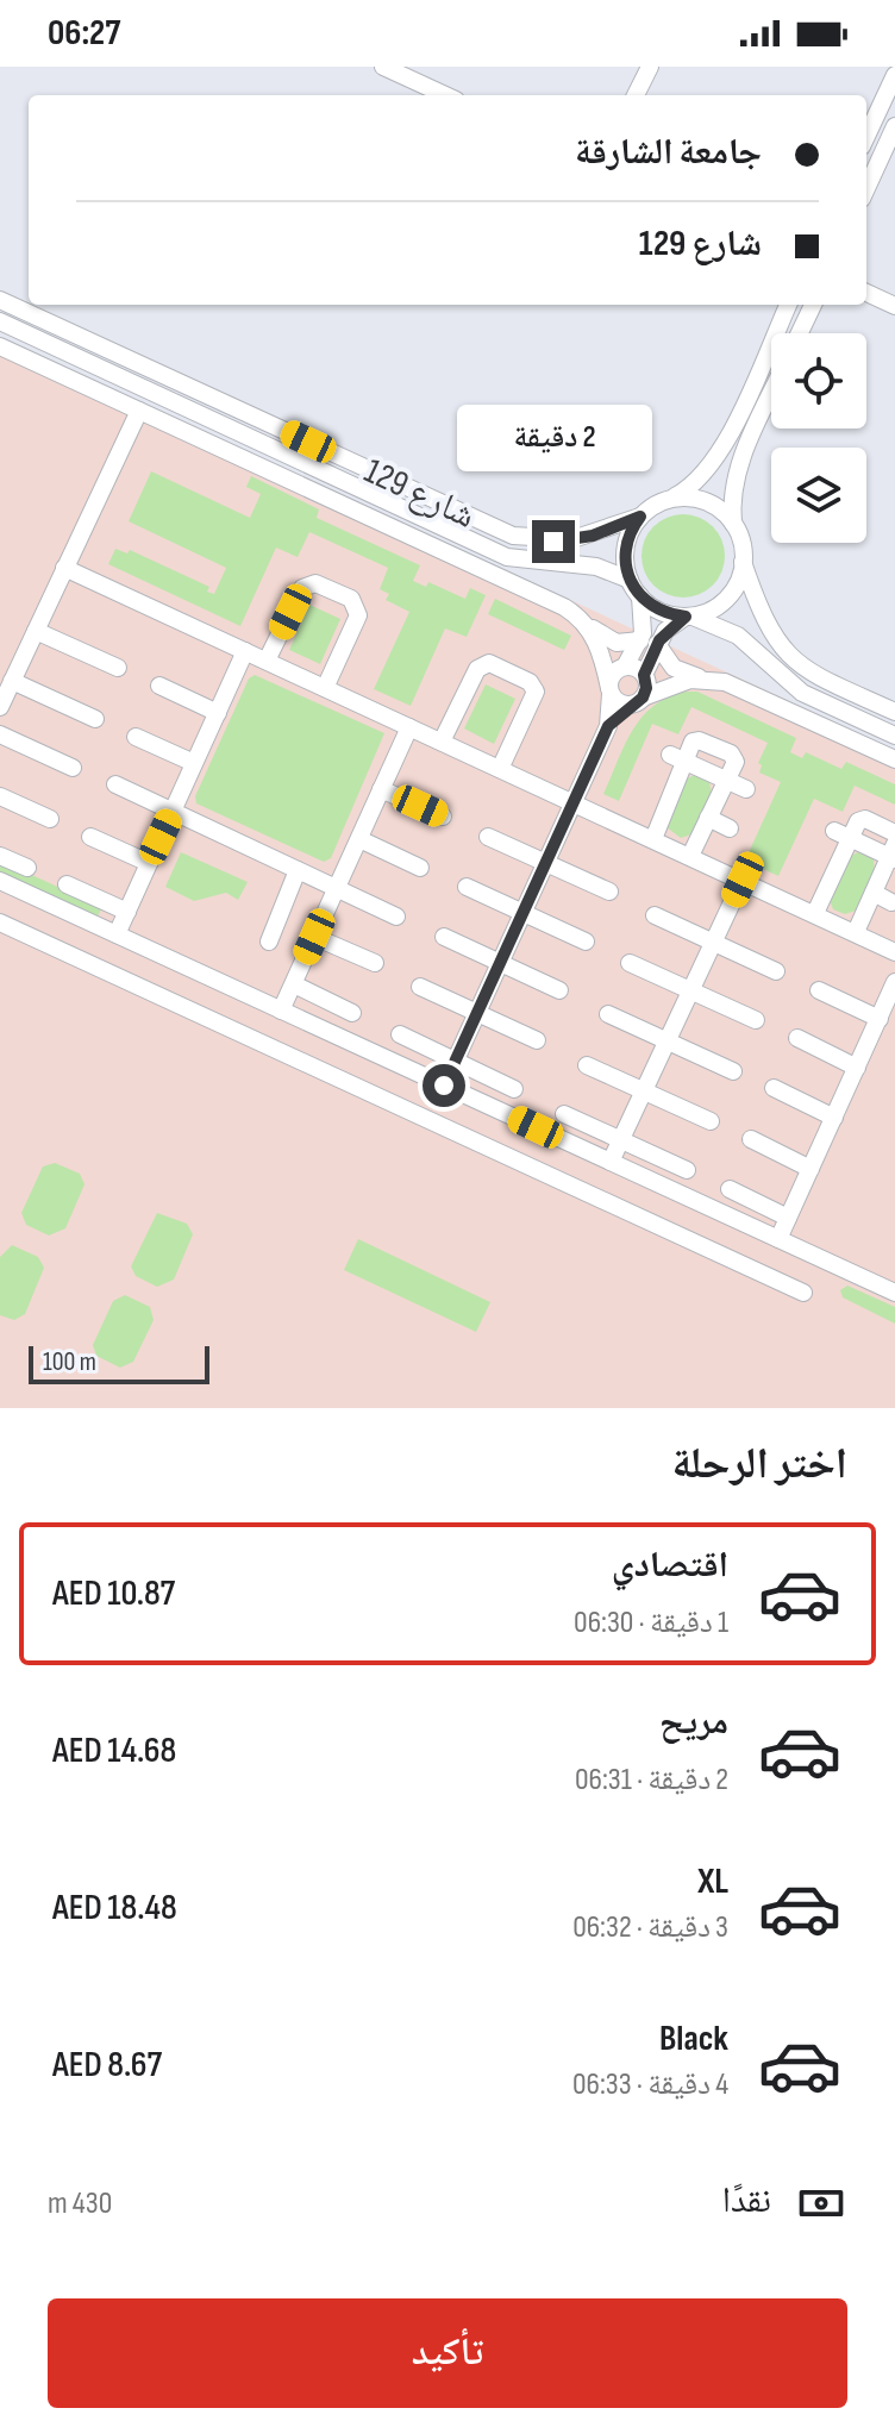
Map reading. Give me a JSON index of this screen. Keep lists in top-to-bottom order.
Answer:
{
  "streets": {
    "street": ["شارع 129"]
  },
  "scale_bar": "100 m",
  "page": {
    "status": "06:27",
    "banner": ["جامعة الشارقة", "شارع 129"],
    "bubble": "2 دقيقة",
    "scale": "100 m",
    "heading": "اختر الرحلة",
    "list": [
      {
        "name": "اقتصادي",
        "note": "1 دقيقة · 06:30",
        "value": "AED 10.87"
      },
      {
        "name": "مريح",
        "note": "2 دقيقة · 06:31",
        "value": "AED 14.68"
      },
      {
        "name": "XL",
        "note": "3 دقيقة · 06:32",
        "value": "AED 18.48"
      },
      {
        "name": "Black",
        "note": "4 دقيقة · 06:33",
        "value": "AED 8.67"
      }
    ],
    "pay": ["نقدًا", "430 m"],
    "buttons": "تأكيد"
  }
}
